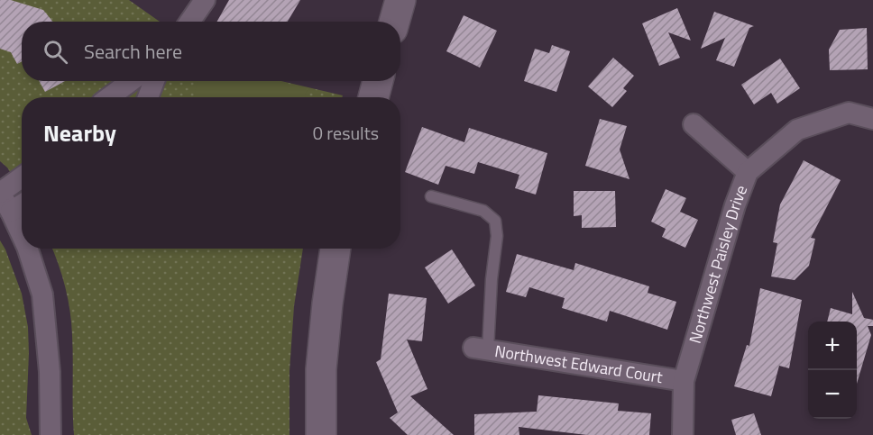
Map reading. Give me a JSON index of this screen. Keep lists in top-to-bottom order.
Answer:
{
  "streets": {
    "street": ["Northwest Paisley Drive", "Northwest Edward Court"]
  },
  "crossings": [
    ["Northwest Paisley Drive", "Northwest Edward Court"]
  ],
  "page": {
    "search": "Search here",
    "heading": ["Nearby", "0 results"],
    "map_buttons": ["+", "−"]
  }
}
